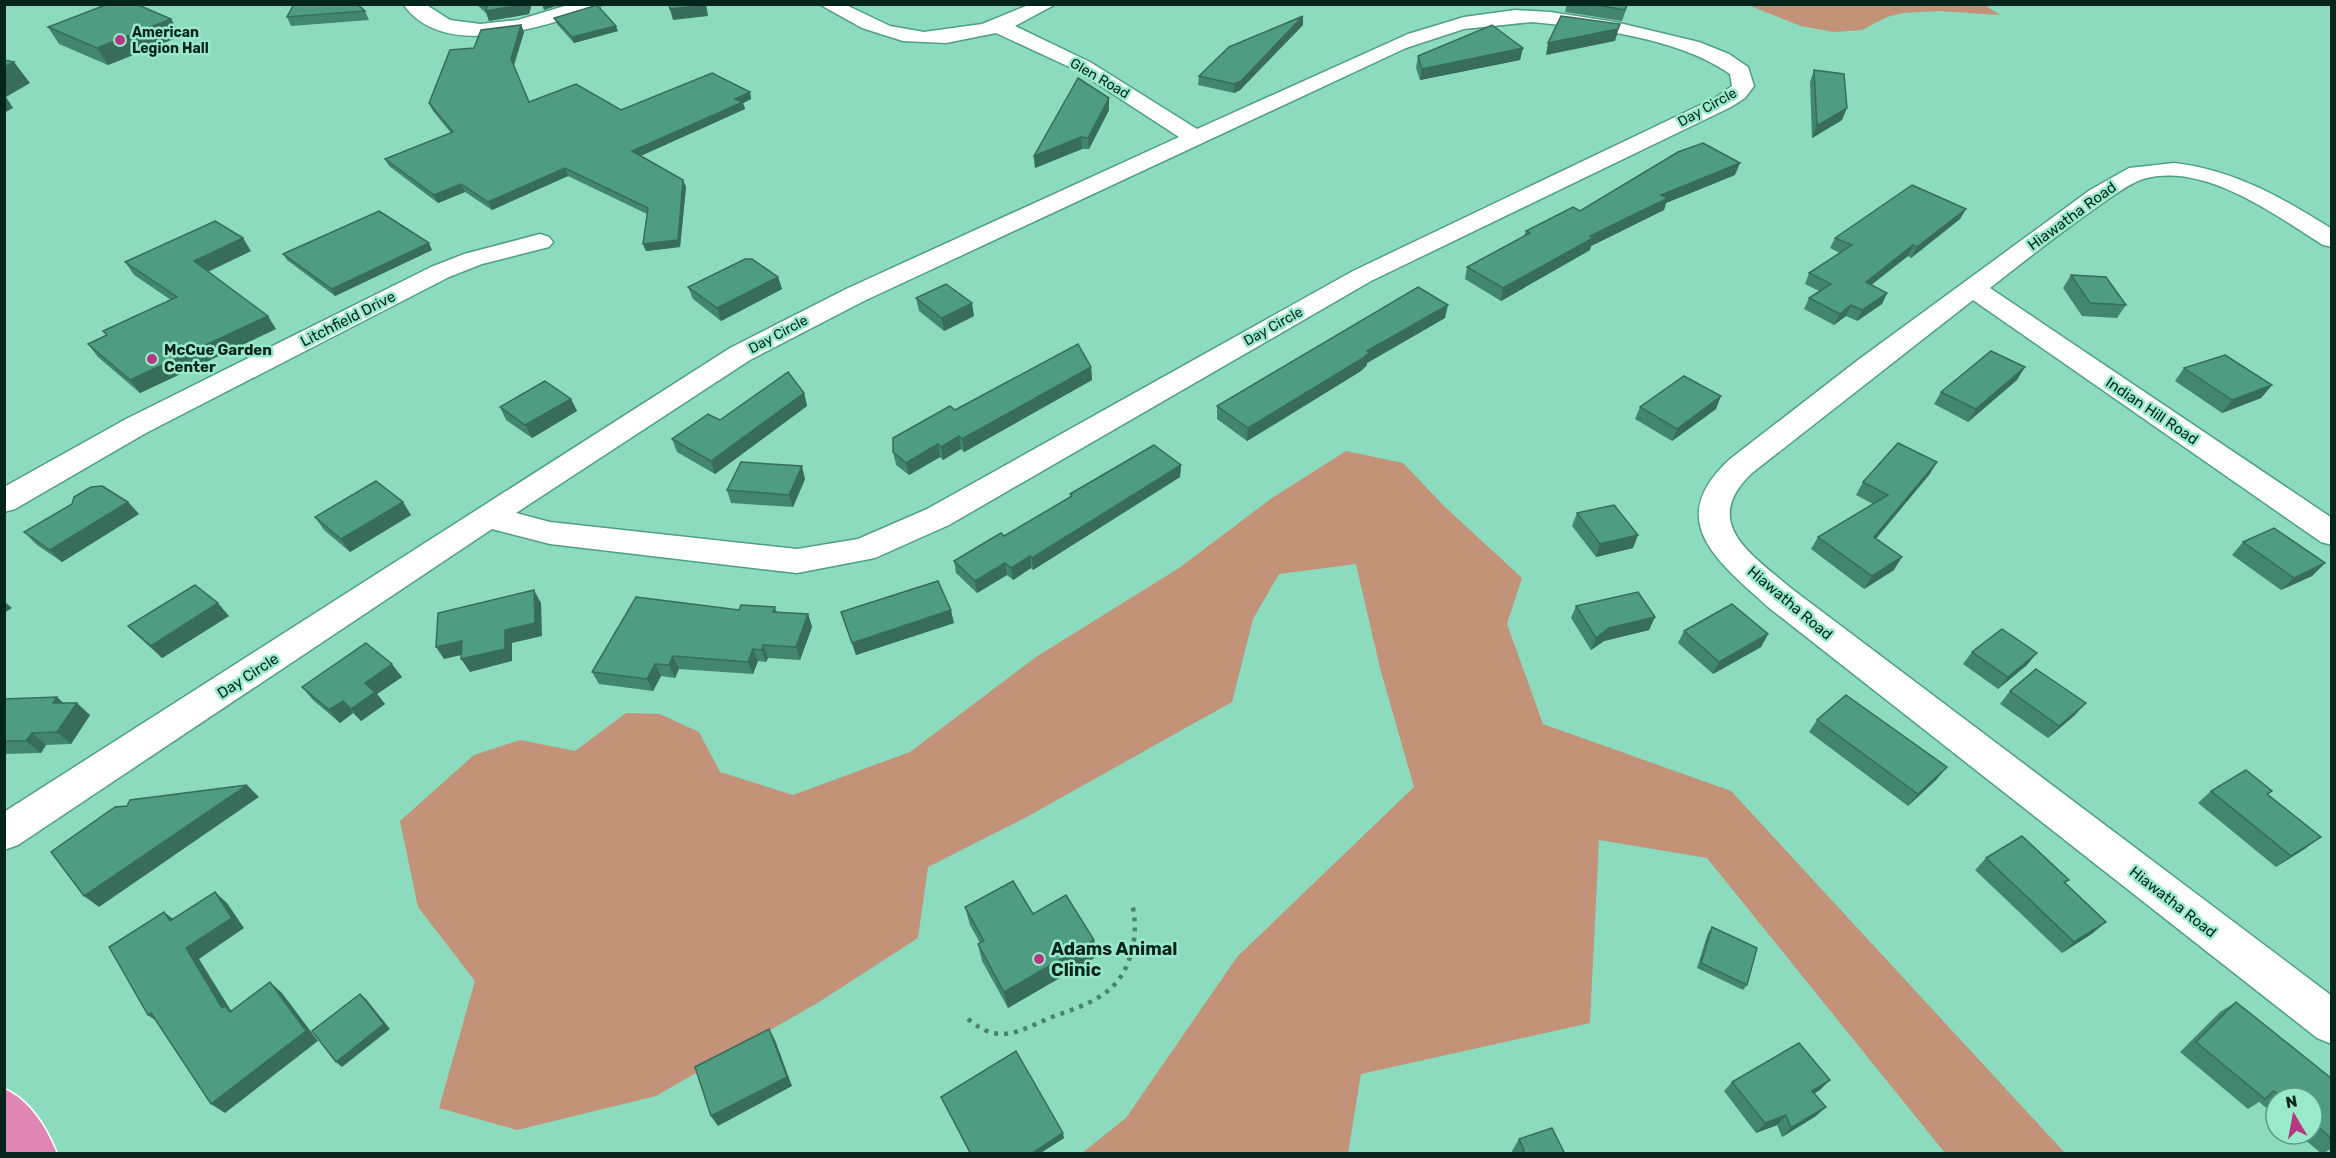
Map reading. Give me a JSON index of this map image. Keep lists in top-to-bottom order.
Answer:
{
  "streets": {
    "street": [
      "Glen Road",
      "Day Circle",
      "Hiawatha Road",
      "Litchfield Drive",
      "Indian Hill Road"
    ]
  },
  "crossings": [
    ["Glen Road", "Day Circle"],
    ["Hiawatha Road", "Indian Hill Road"]
  ],
  "places": ["American Legion Hall", "McCue Garden Center", "Adams Animal Clinic"],
  "north": "top"
}
